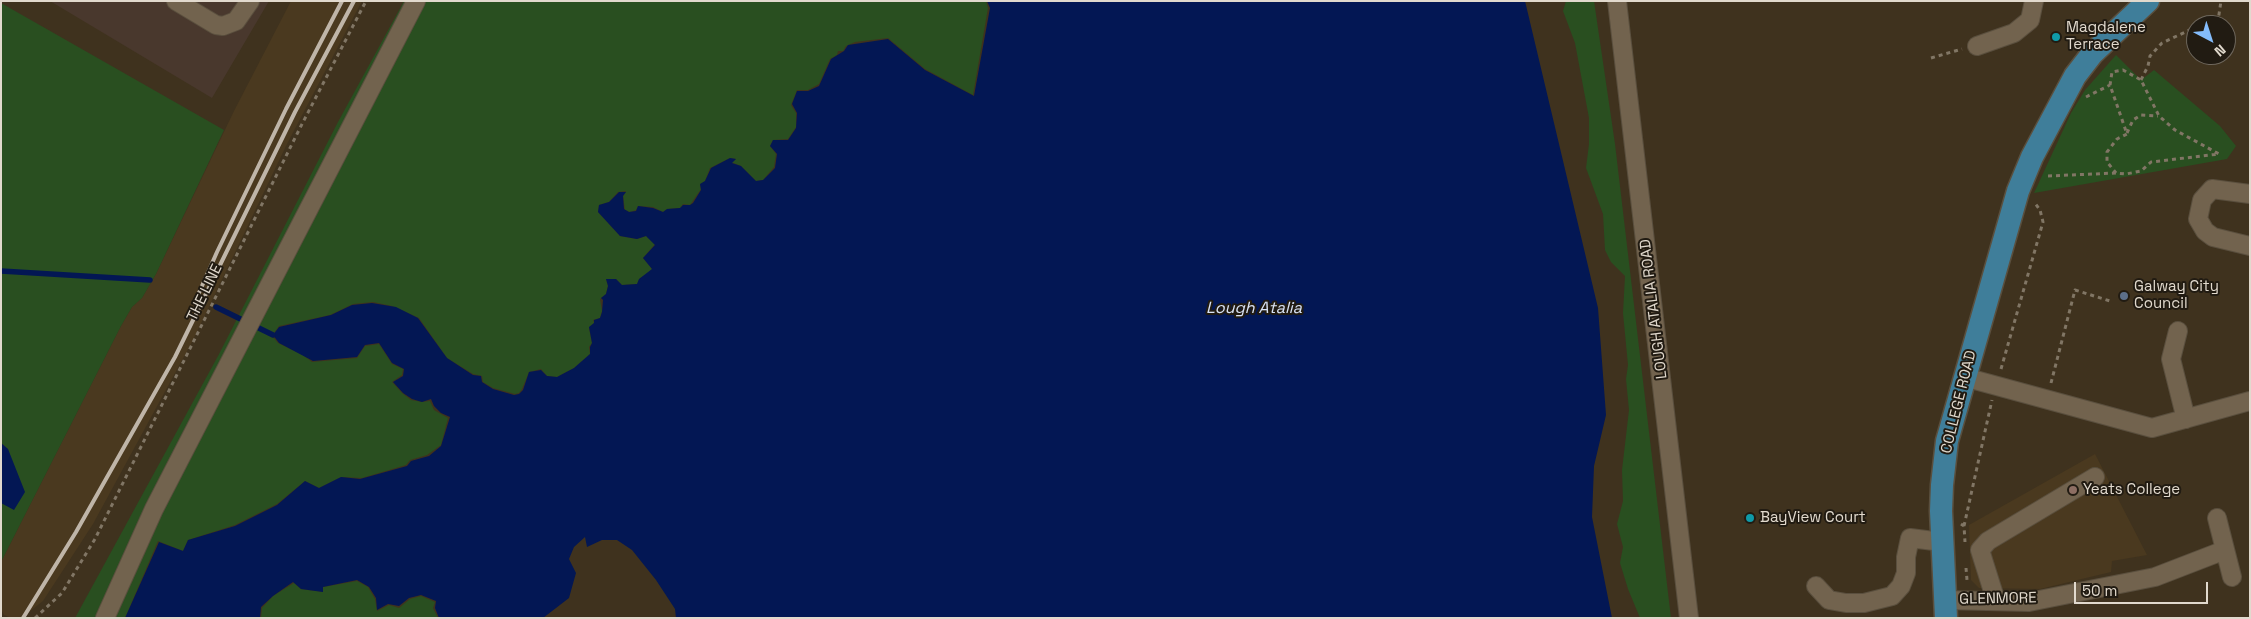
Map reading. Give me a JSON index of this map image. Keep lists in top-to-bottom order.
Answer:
{
  "streets": {
    "main road": ["COLLEGE ROAD"],
    "street": ["LOUGH ATALIA ROAD", "GLENMORE"],
    "path": ["THE LINE"]
  },
  "crossings": [
    ["COLLEGE ROAD", "GLENMORE"]
  ],
  "water": ["Lough Atalia"],
  "places": [
    "Magdalene Terrace",
    "Galway City Council",
    "Yeats College",
    "BayView Court"
  ],
  "scale_bar": "50 m",
  "north": "bottom right"
}
